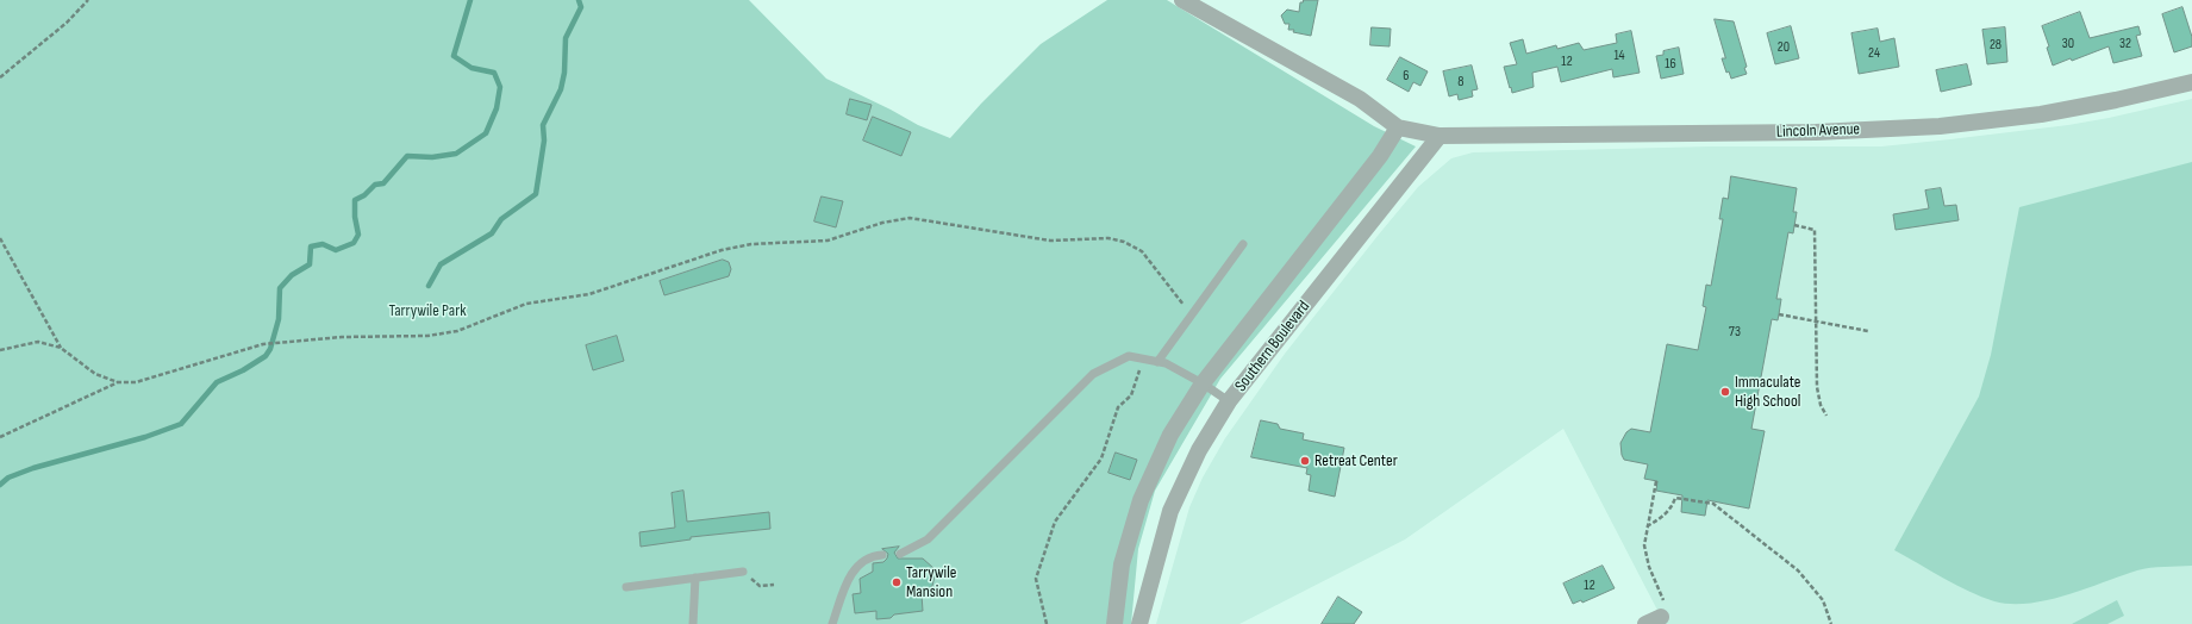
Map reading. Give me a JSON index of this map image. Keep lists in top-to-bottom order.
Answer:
{
  "streets": {
    "street": ["Lincoln Avenue", "Southern Boulevard"]
  },
  "crossings": [
    ["Lincoln Avenue", "Southern Boulevard"]
  ],
  "parks": ["Tarrywile Park"],
  "places": ["Immaculate High School", "Retreat Center", "Tarrywile Mansion"],
  "house_numbers": [
    "30",
    "32",
    "28",
    "20",
    "24",
    "14",
    "12",
    "16",
    "6",
    "8",
    "73",
    "12"
  ]
}
